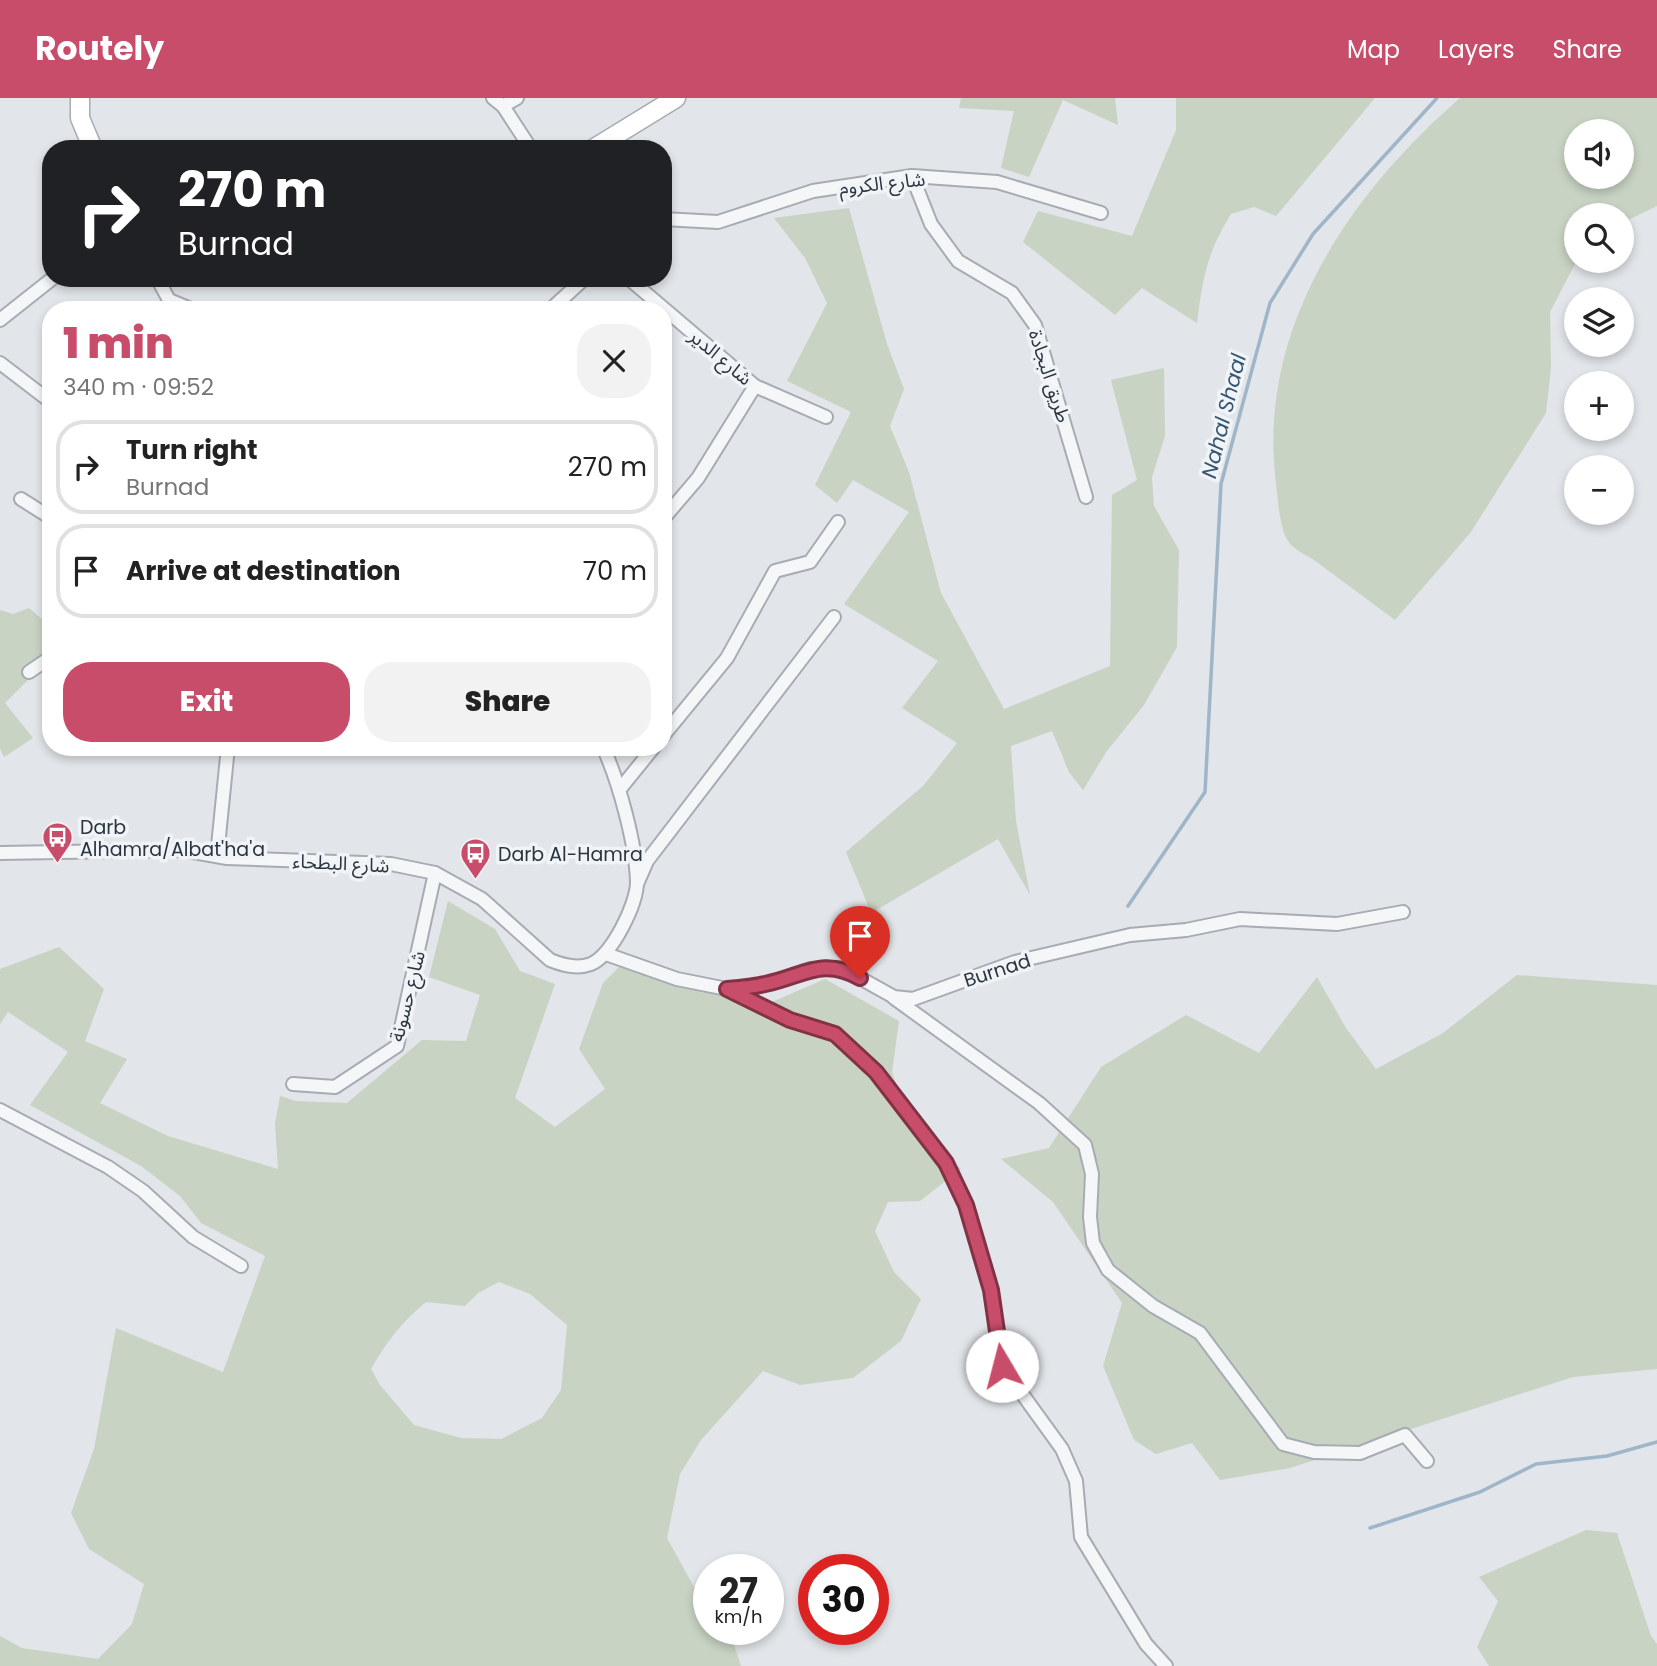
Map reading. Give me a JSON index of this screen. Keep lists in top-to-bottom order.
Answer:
{
  "streets": {
    "street": [
      "شارع الكروم",
      "شارع الدير",
      "طريق البجادة",
      "شارع البطحاء",
      "Burnad",
      "شارع حسونة"
    ]
  },
  "crossings": [
    ["شارع الكروم", "طريق البجادة"],
    ["شارع البطحاء", "شارع حسونة"]
  ],
  "water": ["Nahal Shaal"],
  "places": {
    "bus stop": ["Darb Alhamra/Albat'ha'a", "Darb Al-Hamra"]
  },
  "page": {
    "header": "Routely",
    "nav": ["Map", "Layers", "Share"],
    "map_buttons": ["+", "−"],
    "turn": ["270 m", "Burnad"],
    "heading": ["1 min", "340 m · 09:52"],
    "list": [
      {
        "name": "Turn right",
        "note": "Burnad",
        "value": "270 m"
      },
      {
        "name": "Arrive at destination",
        "value": "70 m"
      }
    ],
    "buttons": ["Exit", "Share"],
    "speed": "27 km/h",
    "limit": "30"
  }
}
